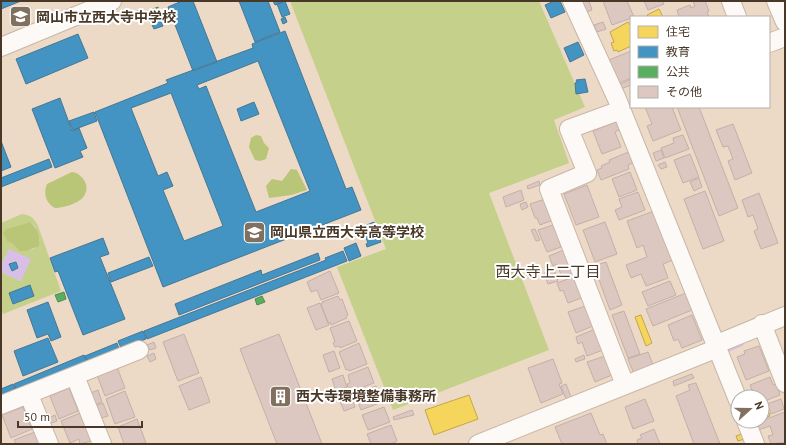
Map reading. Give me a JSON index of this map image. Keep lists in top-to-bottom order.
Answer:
{
  "districts": ["西大寺上二丁目"],
  "places": {
    "school or university": ["岡山市立西大寺中学校", "岡山県立西大寺高等学校"],
    "building": ["西大寺環境整備事務所"]
  },
  "legend": [
    "住宅",
    "教育",
    "公共",
    "その他"
  ],
  "scale_bar": "50 m",
  "north": "right"
}
